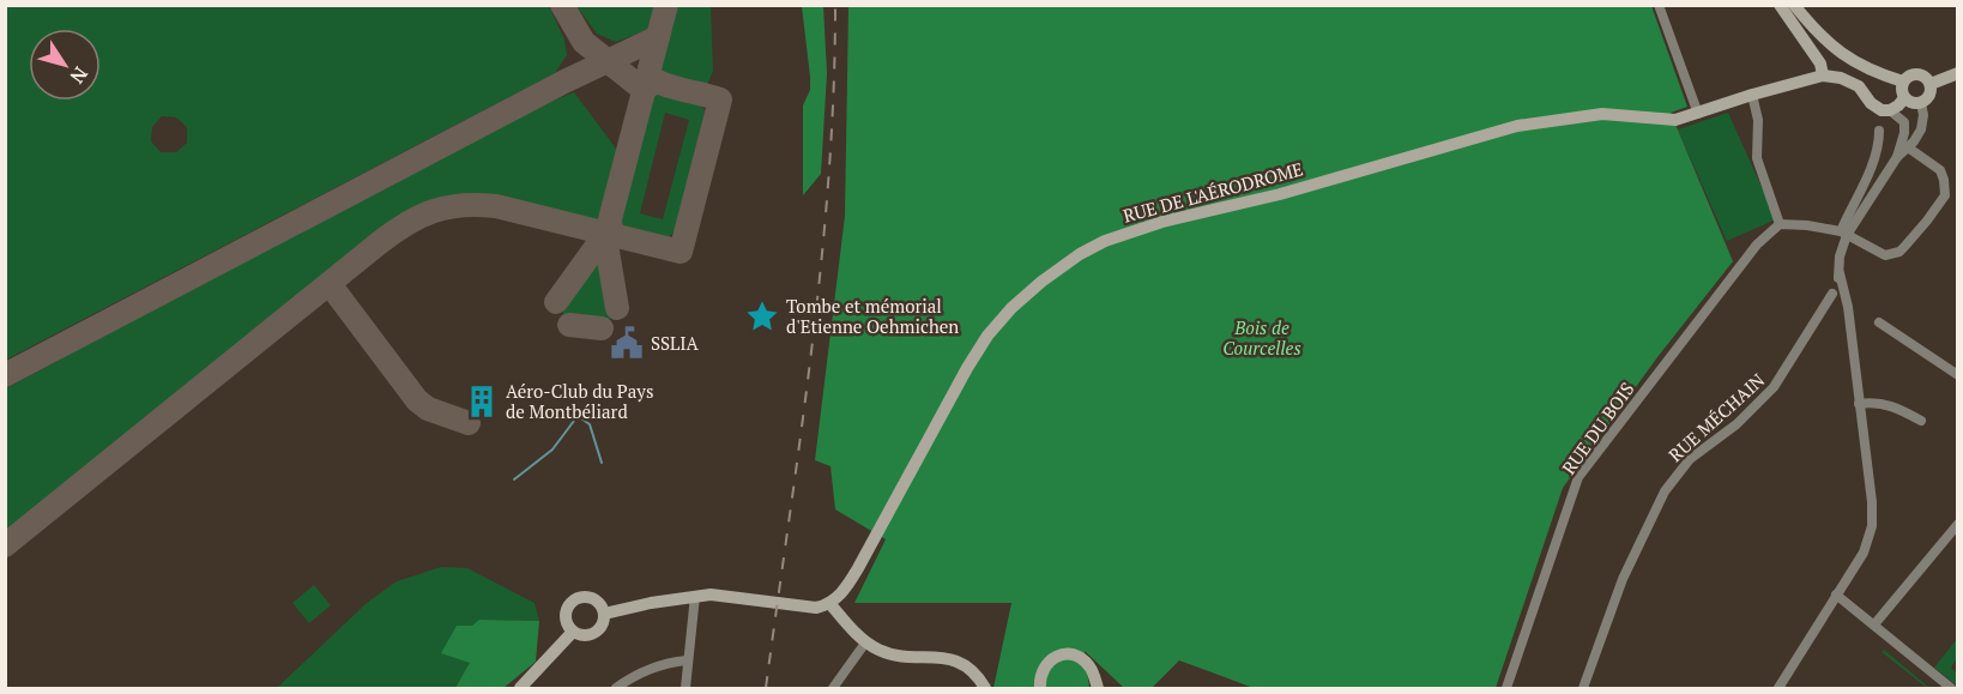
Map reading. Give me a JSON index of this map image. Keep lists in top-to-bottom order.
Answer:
{
  "streets": {
    "street": ["RUE DE L'AÉRODROME", "RUE MÉCHAIN", "RUE DU BOIS"]
  },
  "parks": ["Bois de Courcelles"],
  "places": {
    "place": ["Tombe et mémorial d'Etienne Oehmichen"],
    "public building": ["SSLIA"],
    "building": ["Aéro-Club du Pays de Montbéliard"]
  },
  "north": "bottom right"
}
